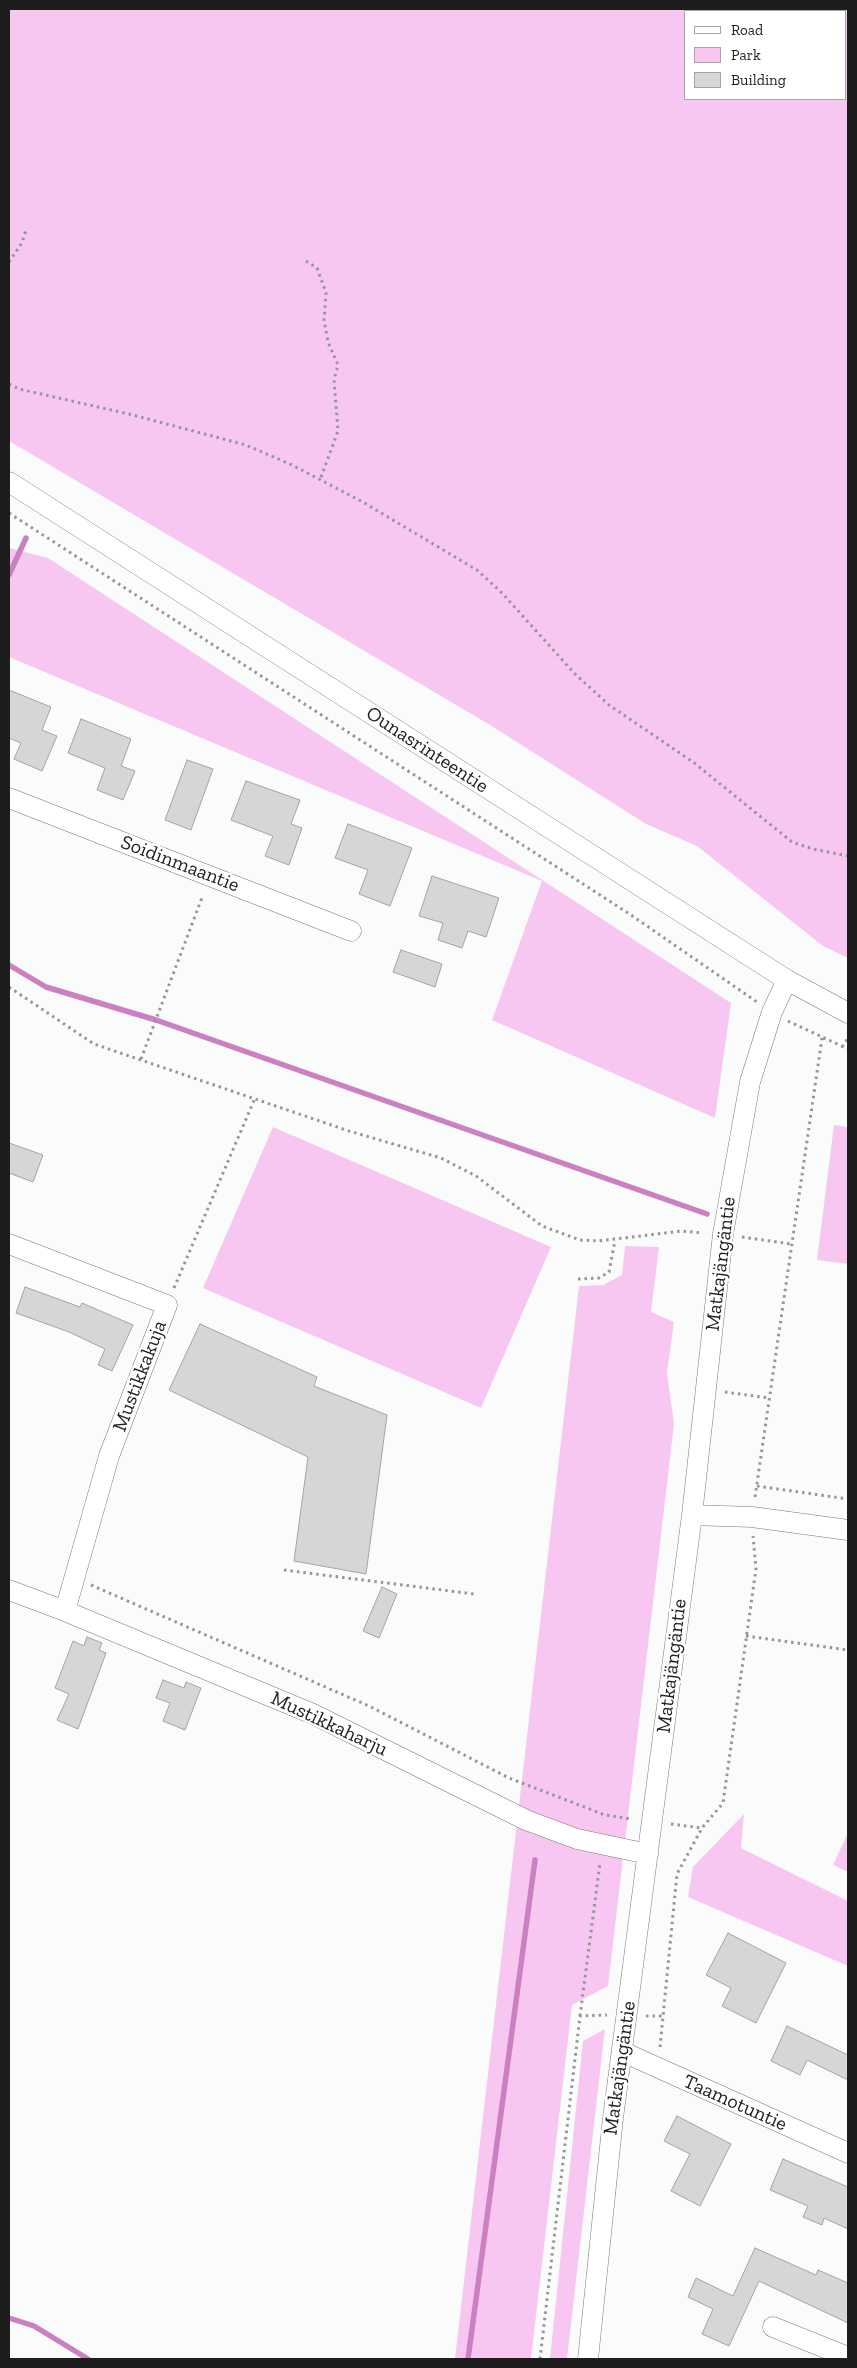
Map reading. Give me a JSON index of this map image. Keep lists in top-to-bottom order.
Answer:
{
  "streets": {
    "street": [
      "Ounasrinteentie",
      "Soidinmaantie",
      "Matkajängäntie",
      "Mustikkakuja",
      "Mustikkaharju",
      "Taamotuntie"
    ]
  },
  "crossings": [
    ["Ounasrinteentie", "Matkajängäntie"],
    ["Matkajängäntie", "Mustikkaharju"],
    ["Matkajängäntie", "Taamotuntie"],
    ["Mustikkakuja", "Mustikkaharju"]
  ],
  "legend": ["Road", "Park", "Building"]
}
